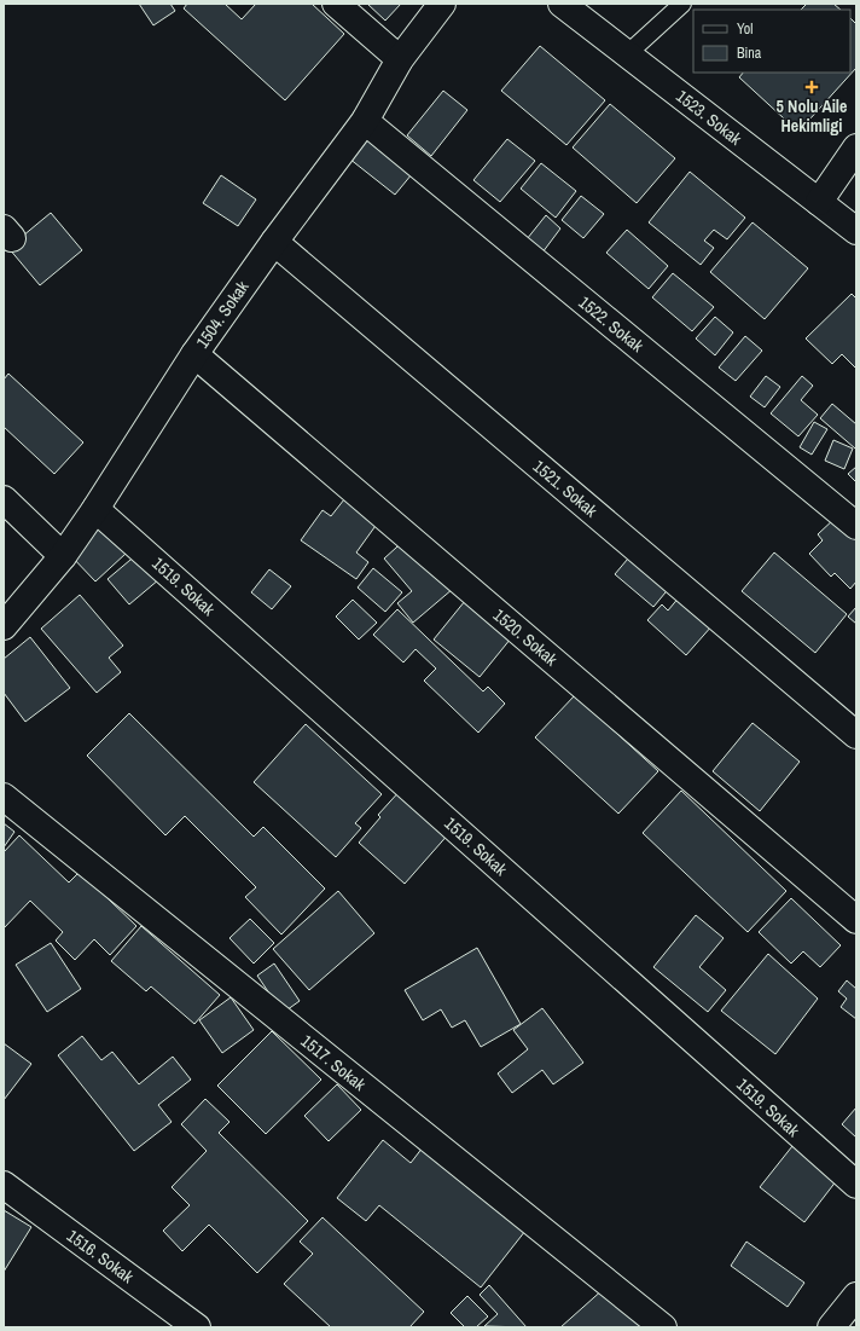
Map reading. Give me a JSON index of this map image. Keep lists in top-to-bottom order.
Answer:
{
  "streets": {
    "street": [
      "1523. Sokak",
      "1504. Sokak",
      "1522. Sokak",
      "1521. Sokak",
      "1519. Sokak",
      "1520. Sokak",
      "1517. Sokak",
      "1516. Sokak"
    ]
  },
  "crossings": [
    ["1504. Sokak", "1522. Sokak"],
    ["1504. Sokak", "1521. Sokak"],
    ["1504. Sokak", "1519. Sokak"],
    ["1504. Sokak", "1520. Sokak"]
  ],
  "places": {
    "health": ["5 Nolu Aile Hekimligi"]
  },
  "legend": ["Yol", "Bina"]
}
